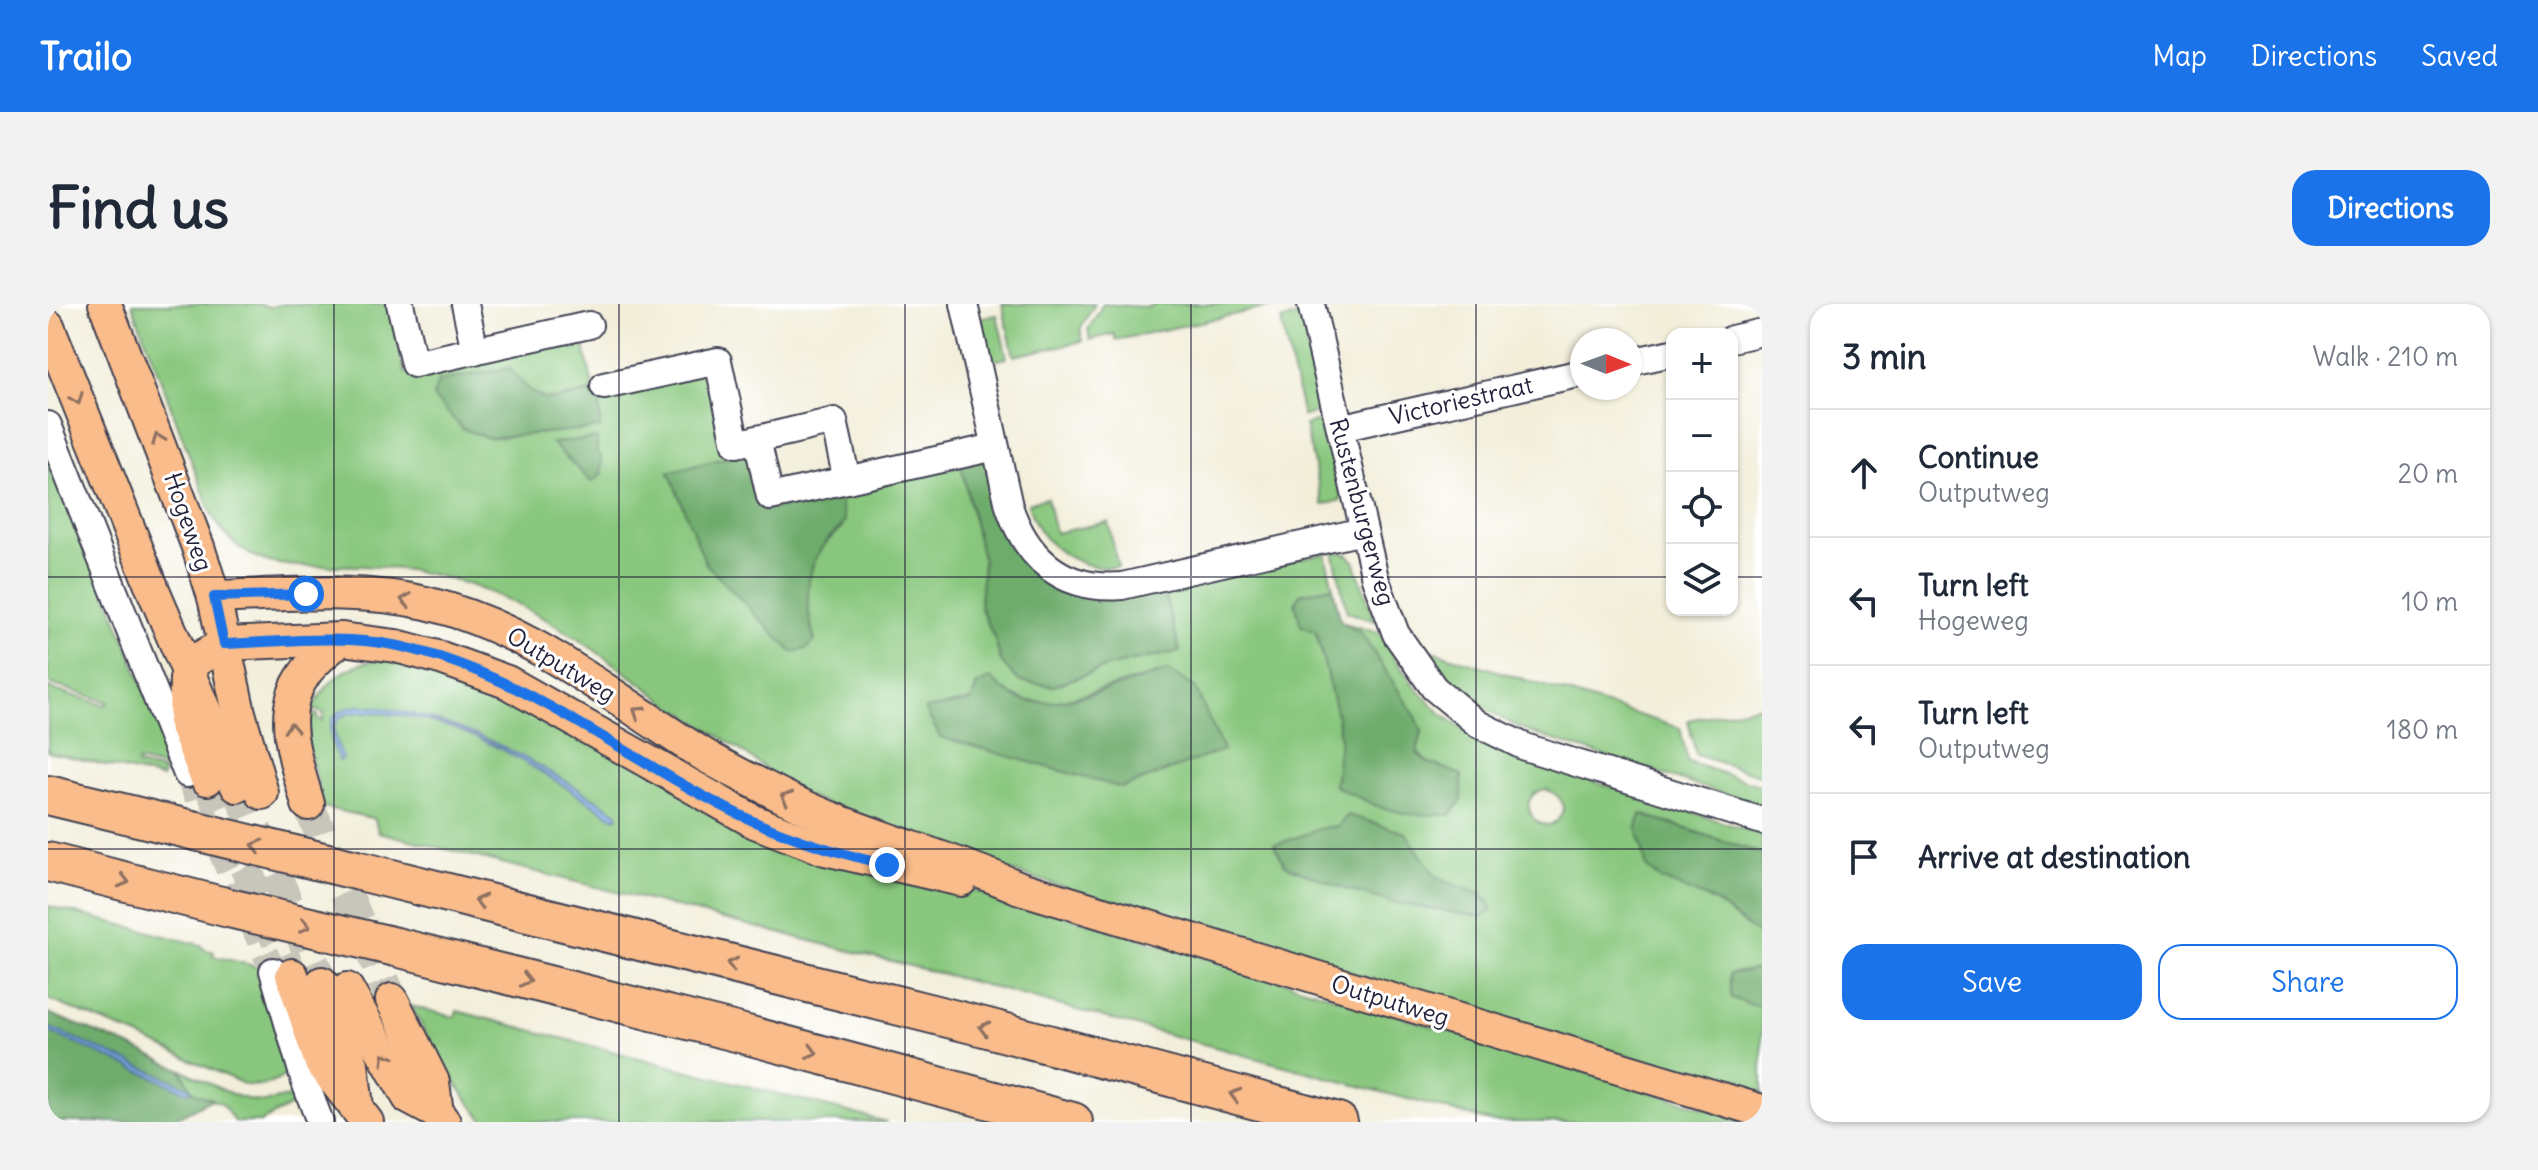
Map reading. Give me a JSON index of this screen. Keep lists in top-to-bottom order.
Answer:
{
  "streets": {
    "main road": ["Hogeweg", "Outputweg"],
    "street": ["Victoriestraat", "Rustenburgerweg"]
  },
  "crossings": [
    ["Victoriestraat", "Rustenburgerweg"],
    ["Hogeweg", "Outputweg"]
  ],
  "north": "right",
  "page": {
    "header": "Trailo",
    "nav": ["Map", "Directions", "Saved"],
    "buttons": [
      "Directions",
      ["Save", "Share"]
    ],
    "title": "Find us",
    "heading": ["3 min", "Walk · 210 m"],
    "map_buttons": ["+", "−"],
    "list": [
      ["Continue", "Outputweg", "20 m"],
      ["Turn left", "Hogeweg", "10 m"],
      ["Turn left", "Outputweg", "180 m"],
      "Arrive at destination"
    ]
  }
}
